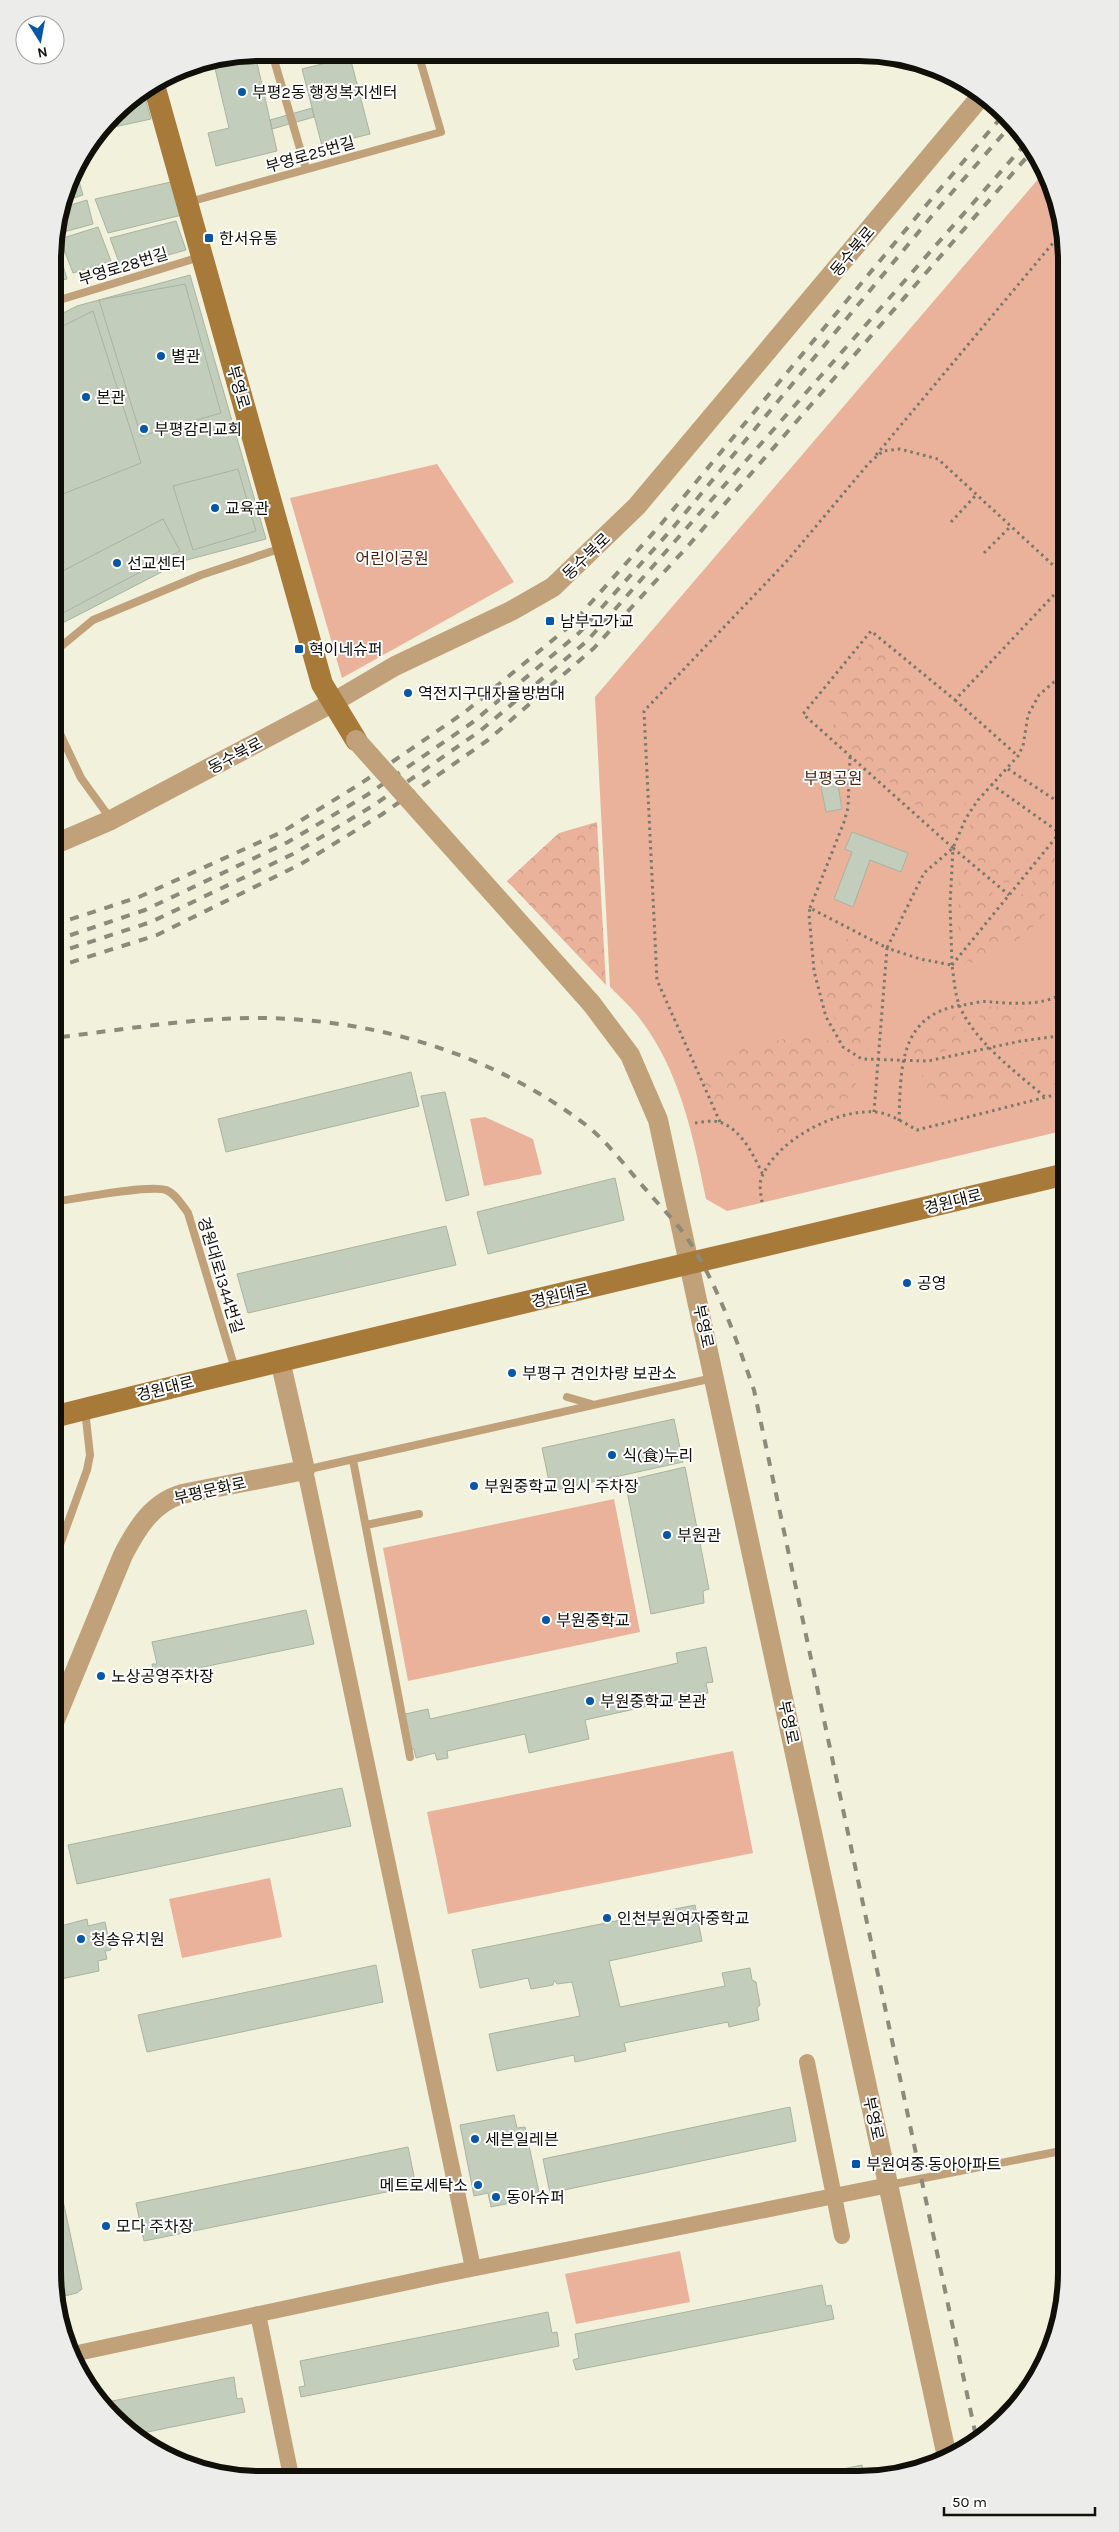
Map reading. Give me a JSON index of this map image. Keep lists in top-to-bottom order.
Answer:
{
  "streets": {
    "main road": ["부영로", "경원대로"],
    "street": ["동수북로", "부평문화로"],
    "lane": ["부영로25번길", "부영로28번길", "경원대로1344번길"]
  },
  "crossings": [
    ["부영로25번길", "부영로"],
    ["동수북로", "부영로"],
    ["부영로28번길", "부영로"],
    ["부영로", "경원대로"],
    ["경원대로", "경원대로1344번길"]
  ],
  "parks": ["어린이공원", "부평공원"],
  "places": {
    "other": [
      "부평2동 행정복지센터",
      "별관",
      "본관",
      "부평감리교회",
      "교육관",
      "선교센터",
      "역전지구대자율방범대",
      "공영",
      "부평구 견인차량 보관소",
      "식(食)누리",
      "부원중학교 임시 주차장",
      "부원관",
      "부원중학교",
      "노상공영주차장",
      "부원중학교 본관",
      "인천부원여자중학교",
      "청송유치원",
      "세븐일레븐",
      "메트로세탁소",
      "동아슈퍼",
      "모다 주차장"
    ],
    "transit": [
      "한서유통",
      "남부고가교",
      "혁이네슈퍼",
      "부원여중·동아아파트"
    ]
  },
  "scale_bar": "50 m",
  "north": "bottom"
}
